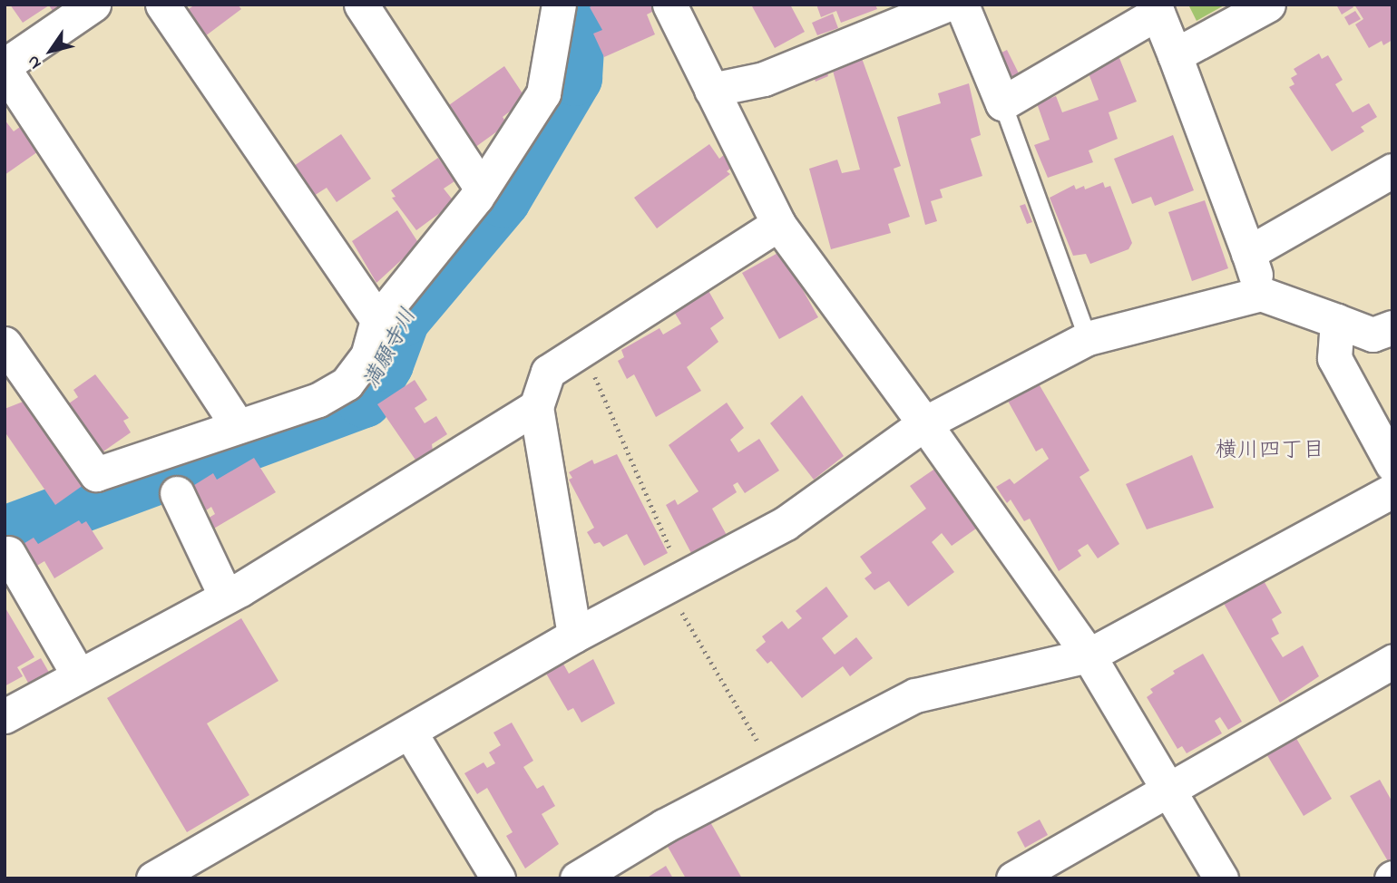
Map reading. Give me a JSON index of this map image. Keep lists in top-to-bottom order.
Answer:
{
  "districts": ["横川四丁目"],
  "water": ["満願寺川"],
  "north": "bottom left"
}
